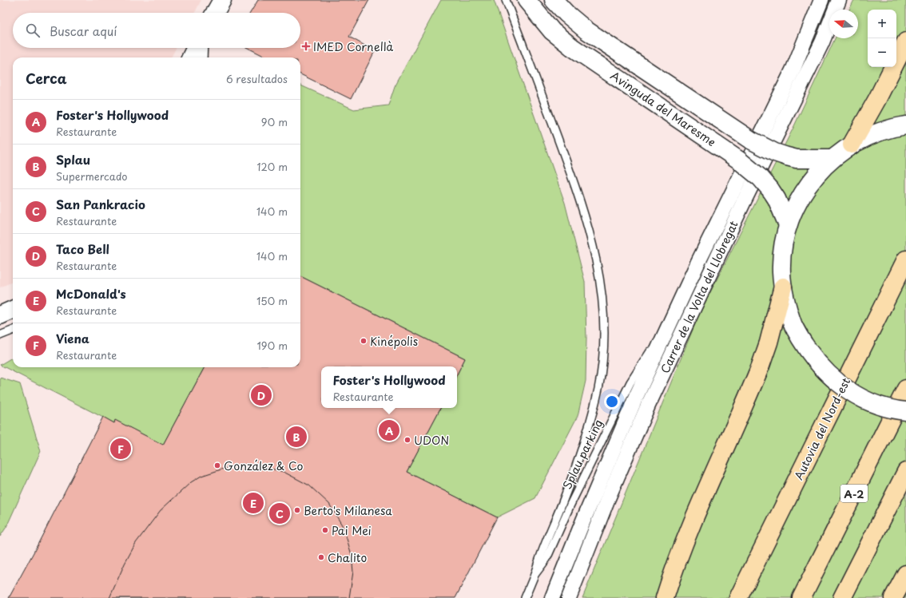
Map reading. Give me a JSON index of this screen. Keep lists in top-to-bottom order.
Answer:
{
  "streets": {
    "highway": ["Autovia del Nord-est", "A-2"],
    "main road": ["Avinguda del Maresme"],
    "street": ["Carrer de la Volta del Llobregat"],
    "lane": ["Splau parking"]
  },
  "crossings": [
    ["Carrer de la Volta del Llobregat", "Splau parking"]
  ],
  "places": {
    "health": ["IMED Cornellà"],
    "other": [
      "Kinépolis",
      "UDON",
      "González & Co",
      "Berto's Milanesa",
      "Pai Mei",
      "Chalito"
    ]
  },
  "north": "left",
  "page": {
    "map_buttons": ["+", "−"],
    "search": "Buscar aquí",
    "heading": ["Cerca", "6 resultados"],
    "list": [
      {
        "mark": "A",
        "name": "Foster's Hollywood",
        "note": "Restaurante",
        "value": "90 m"
      },
      {
        "mark": "B",
        "name": "Splau",
        "note": "Supermercado",
        "value": "120 m"
      },
      {
        "mark": "C",
        "name": "San Pankracio",
        "note": "Restaurante",
        "value": "140 m"
      },
      {
        "mark": "D",
        "name": "Taco Bell",
        "note": "Restaurante",
        "value": "140 m"
      },
      {
        "mark": "E",
        "name": "McDonald's",
        "note": "Restaurante",
        "value": "150 m"
      },
      {
        "mark": "F",
        "name": "Viena",
        "note": "Restaurante",
        "value": "190 m"
      }
    ],
    "popup": ["Foster's Hollywood", "Restaurante"],
    "pins": [
      "D",
      "A",
      "B",
      "F",
      "E",
      "C"
    ]
  }
}
